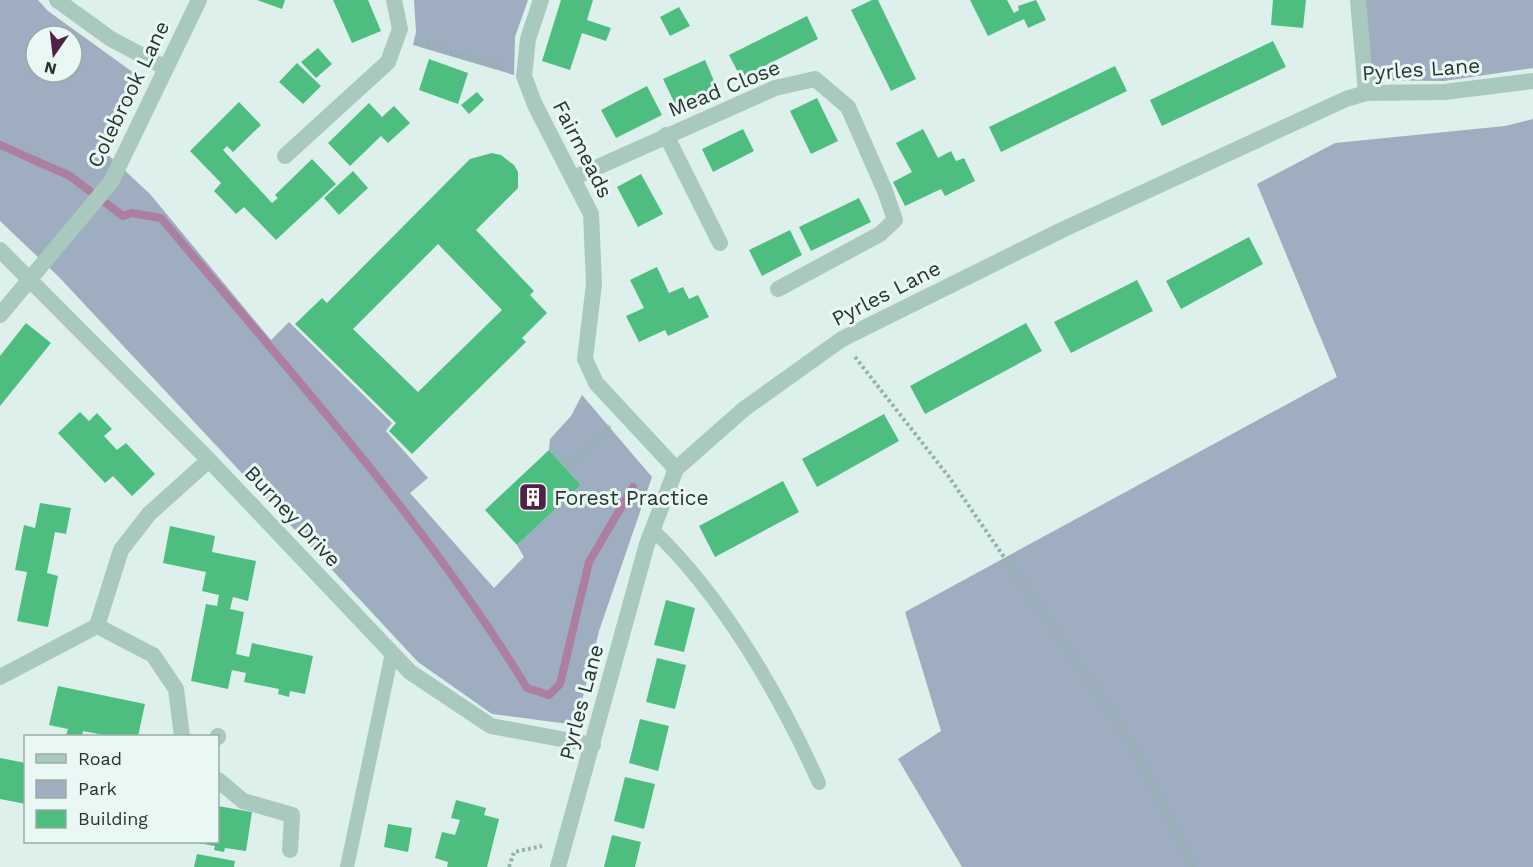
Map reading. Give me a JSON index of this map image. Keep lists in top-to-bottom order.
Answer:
{
  "streets": {
    "street": [
      "Pyrles Lane",
      "Mead Close",
      "Colebrook Lane",
      "Fairmeads",
      "Burney Drive"
    ]
  },
  "crossings": [
    ["Pyrles Lane", "Fairmeads"],
    ["Pyrles Lane", "Burney Drive"],
    ["Mead Close", "Fairmeads"],
    ["Colebrook Lane", "Burney Drive"]
  ],
  "places": {
    "building": ["Forest Practice"]
  },
  "legend": ["Road", "Park", "Building"],
  "north": "bottom"
}
